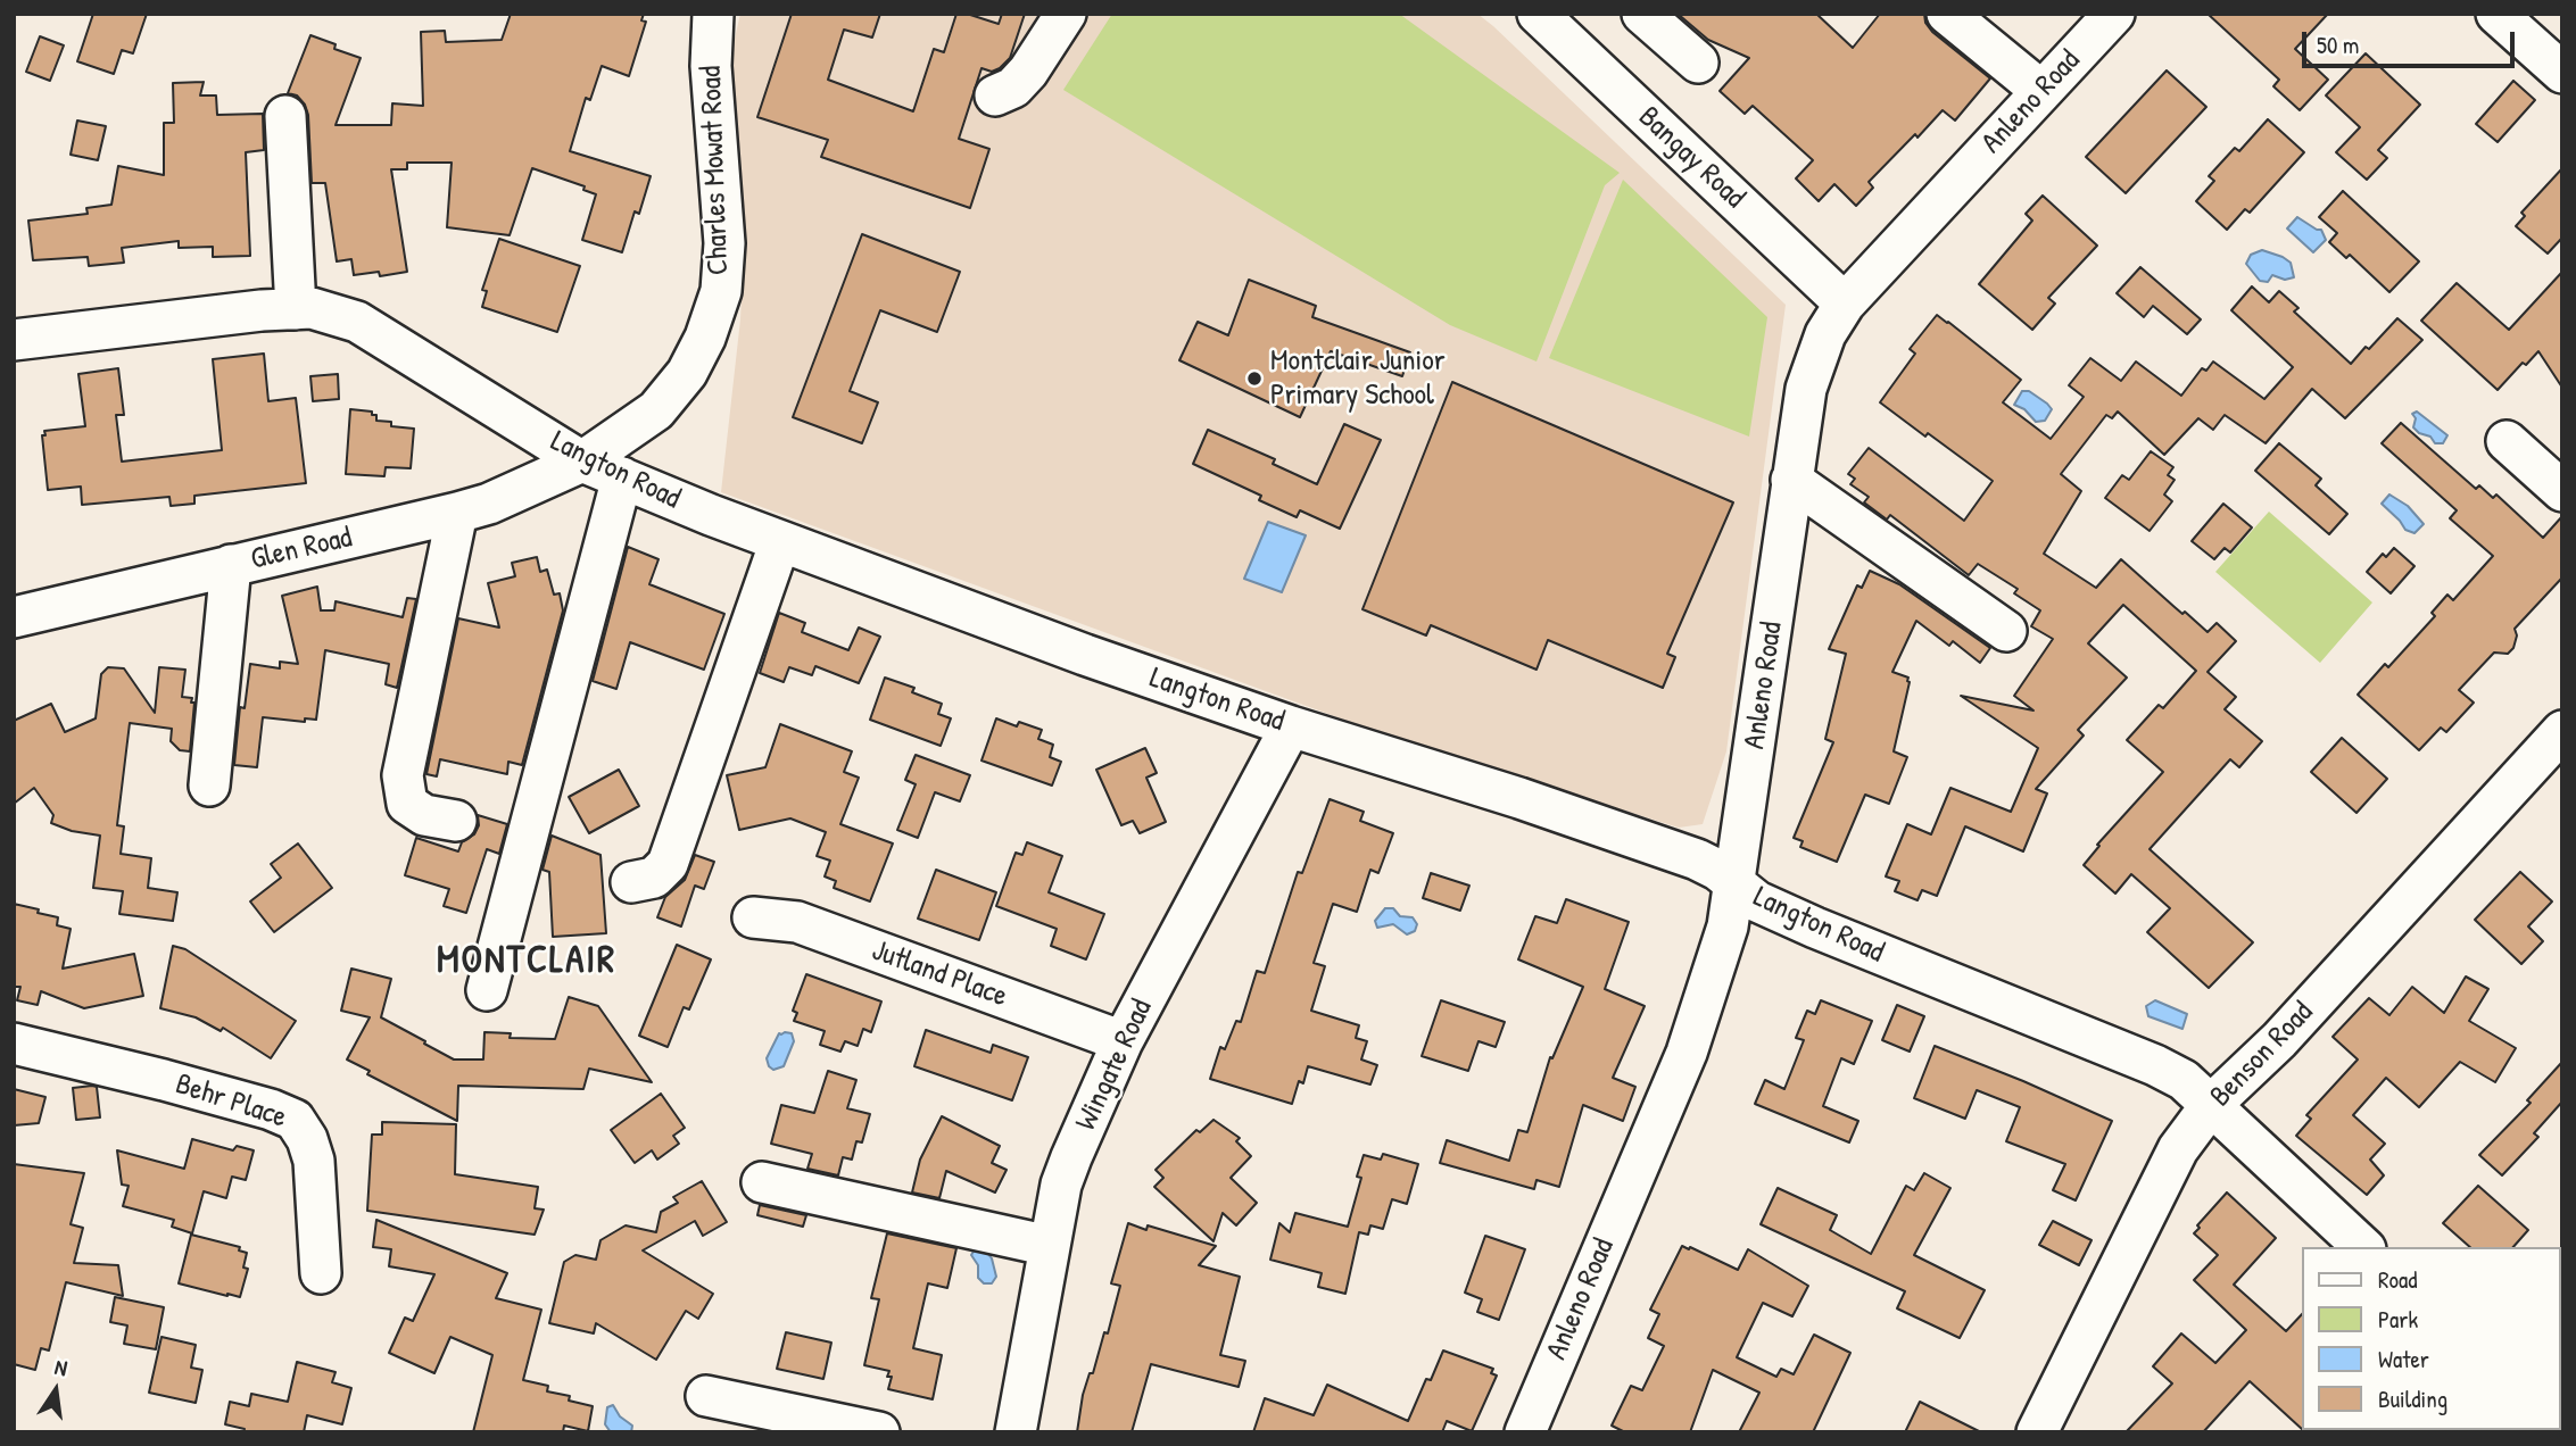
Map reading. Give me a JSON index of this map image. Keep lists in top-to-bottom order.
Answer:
{
  "streets": {
    "street": [
      "Anleno Road",
      "Bangay Road",
      "Charles Mowat Road",
      "Langton Road",
      "Glen Road",
      "Jutland Place",
      "Benson Road",
      "Wingate Road",
      "Behr Place"
    ]
  },
  "crossings": [
    ["Anleno Road", "Bangay Road"],
    ["Anleno Road", "Langton Road"],
    ["Charles Mowat Road", "Langton Road"],
    ["Charles Mowat Road", "Glen Road"],
    ["Langton Road", "Glen Road"],
    ["Langton Road", "Benson Road"],
    ["Langton Road", "Wingate Road"],
    ["Jutland Place", "Wingate Road"]
  ],
  "districts": ["MONTCLAIR"],
  "places": ["Montclair Junior Primary School"],
  "legend": [
    "Road",
    "Park",
    "Water",
    "Building"
  ],
  "scale_bar": "50 m",
  "north": "top"
}
